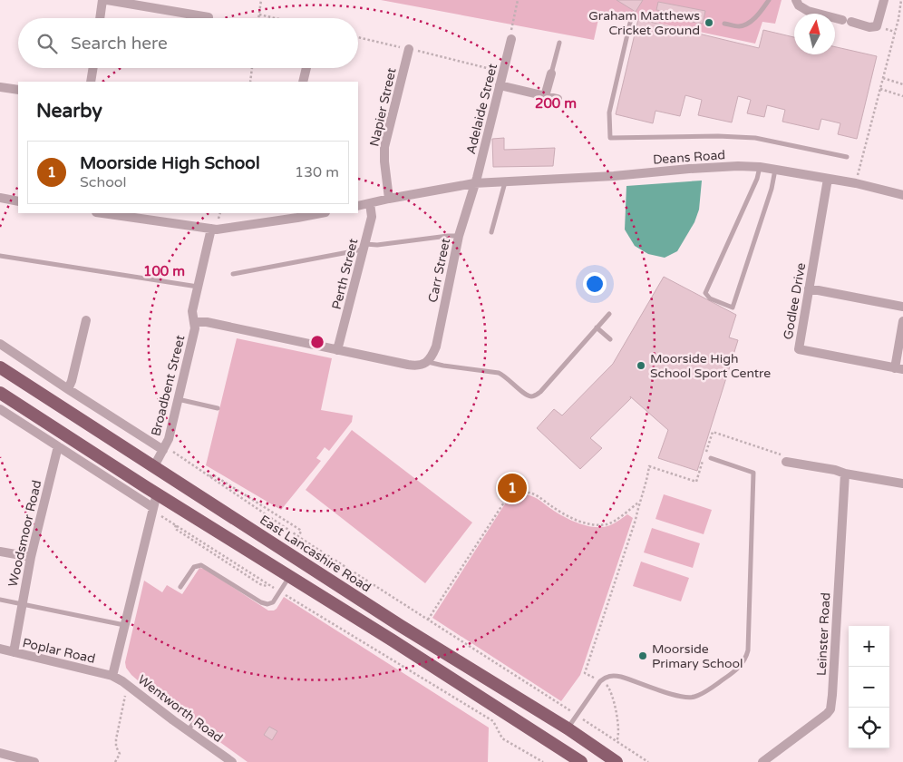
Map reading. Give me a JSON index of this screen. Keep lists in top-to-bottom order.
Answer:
{
  "streets": {
    "highway": ["East Lancashire Road"],
    "street": [
      "Napier Street",
      "Adelaide Street",
      "Deans Road",
      "Carr Street",
      "Perth Street",
      "Godlee Drive",
      "Broadbent Street",
      "Woodsmoor Road",
      "Leinster Road",
      "Poplar Road",
      "Wentworth Road"
    ]
  },
  "crossings": [
    ["Napier Street", "Deans Road"],
    ["Adelaide Street", "Deans Road"],
    ["Adelaide Street", "Carr Street"],
    ["Deans Road", "Carr Street"],
    ["Deans Road", "Perth Street"],
    ["Deans Road", "Godlee Drive"],
    ["Broadbent Street", "East Lancashire Road"],
    ["Woodsmoor Road", "Poplar Road"],
    ["Poplar Road", "Wentworth Road"]
  ],
  "places": ["Graham Matthews Cricket Ground", "Moorside High School Sport Centre", "Moorside Primary School"],
  "north": "top",
  "page": {
    "search": "Search here",
    "heading": "Nearby",
    "list": [
      {
        "mark": "1",
        "name": "Moorside High School",
        "note": "School",
        "value": "130 m"
      }
    ],
    "pins": "1",
    "map_buttons": ["+", "−"]
  },
  "rings": ["200 m", "100 m"]
}
